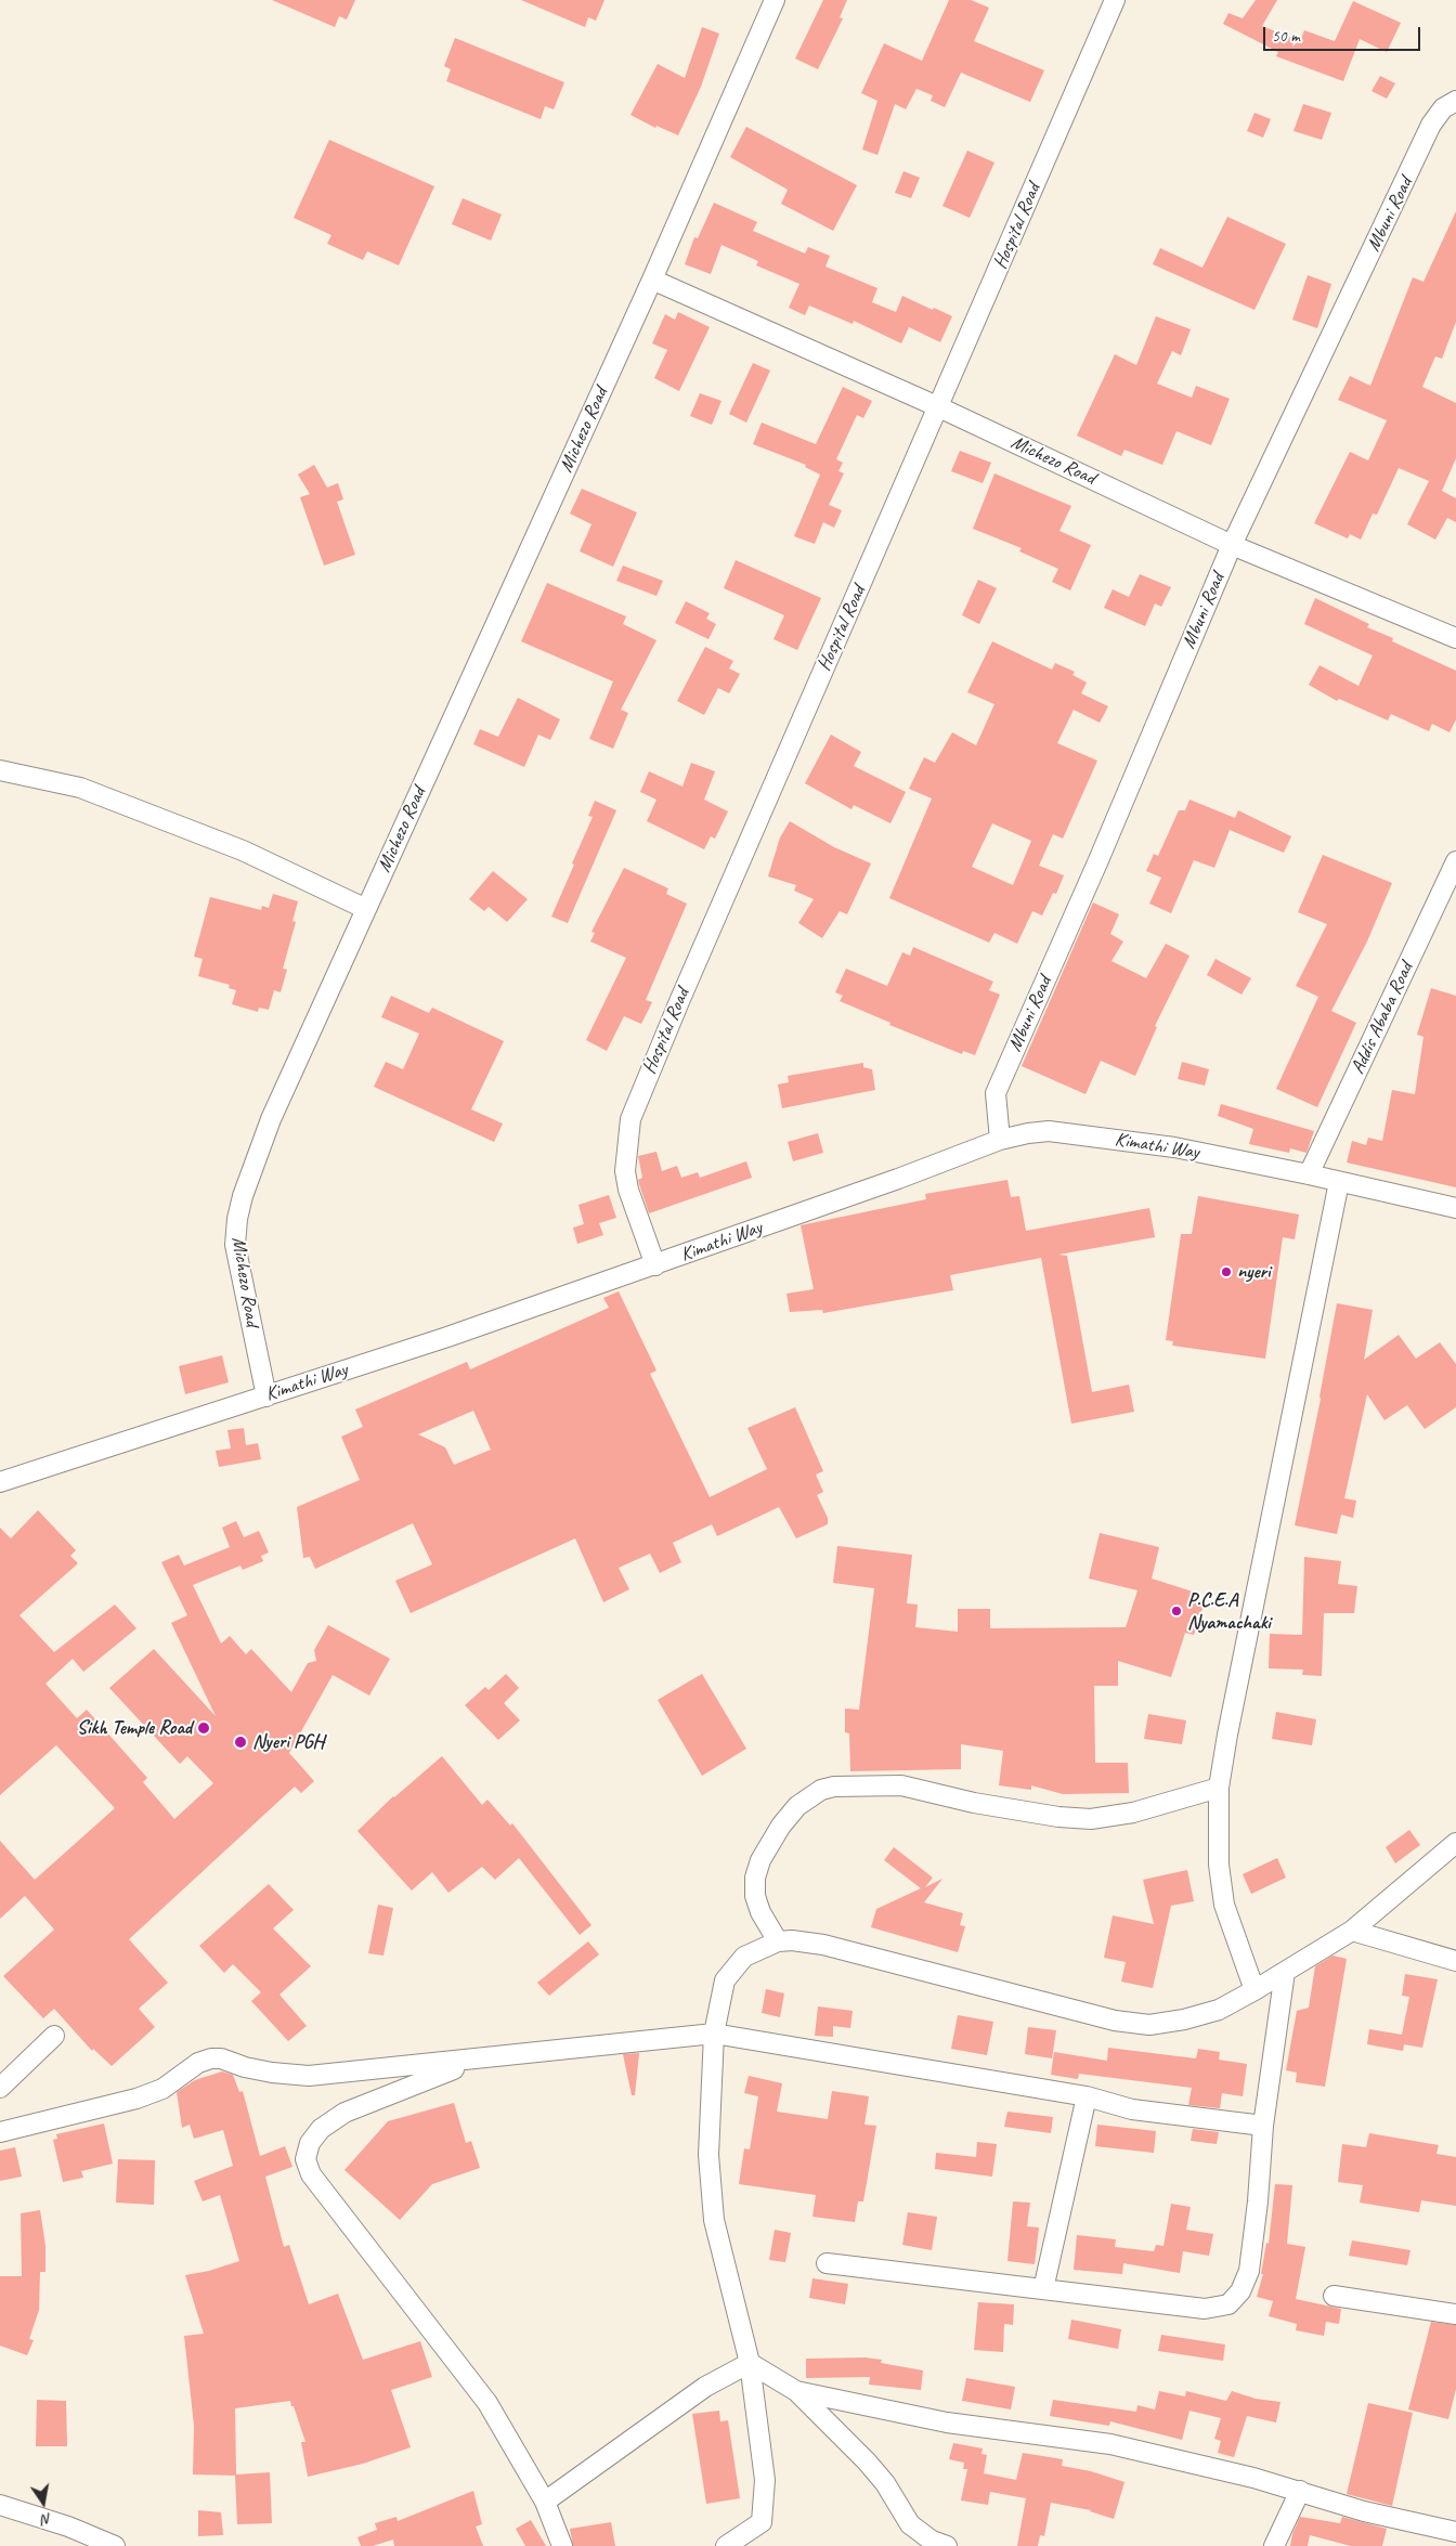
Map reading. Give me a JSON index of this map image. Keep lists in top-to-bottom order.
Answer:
{
  "streets": {
    "street": [
      "Mbuni Road",
      "Hospital Road",
      "Michezo Road",
      "Addis Ababa Road",
      "Kimathi Way"
    ]
  },
  "crossings": [
    ["Mbuni Road", "Michezo Road"],
    ["Mbuni Road", "Kimathi Way"],
    ["Hospital Road", "Michezo Road"],
    ["Hospital Road", "Kimathi Way"],
    ["Michezo Road", "Kimathi Way"],
    ["Addis Ababa Road", "Kimathi Way"]
  ],
  "places": [
    "nyeri",
    "P.C.E.A Nyamachaki",
    "Sikh Temple Road",
    "Nyeri PGH"
  ],
  "scale_bar": "50 m",
  "north": "bottom"
}
